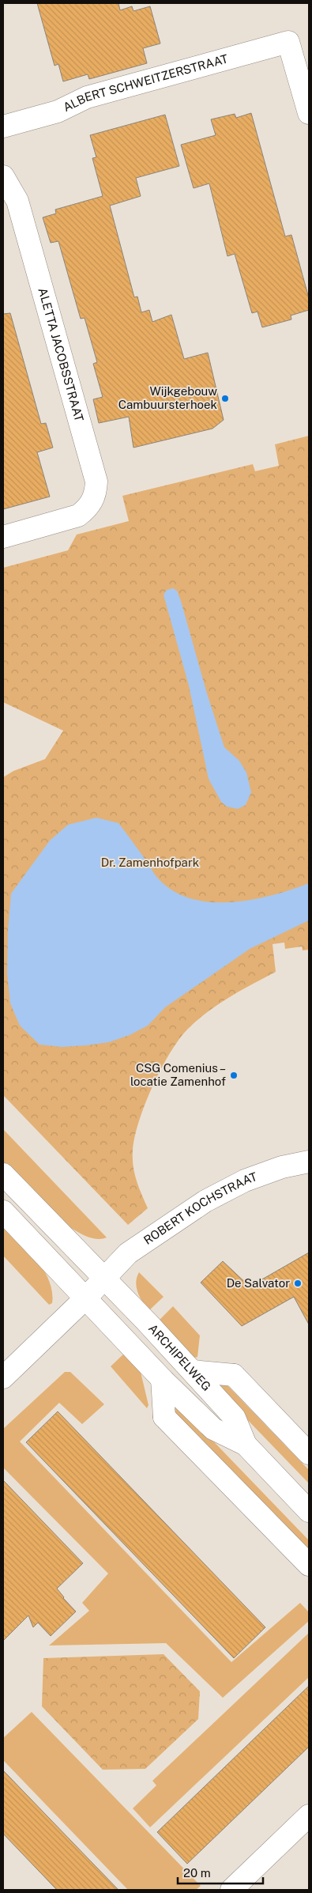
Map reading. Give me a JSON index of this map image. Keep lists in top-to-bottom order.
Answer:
{
  "streets": {
    "street": [
      "ALBERT SCHWEITZERSTRAAT",
      "ALETTA JACOBSSTRAAT",
      "ROBERT KOCHSTRAAT",
      "ARCHIPELWEG"
    ]
  },
  "crossings": [
    ["ROBERT KOCHSTRAAT", "ARCHIPELWEG"]
  ],
  "parks": ["Dr. Zamenhofpark"],
  "places": ["Wijkgebouw Cambuursterhoek", "CSG Comenius – locatie Zamenhof", "De Salvator"],
  "scale_bar": "20 m"
}
